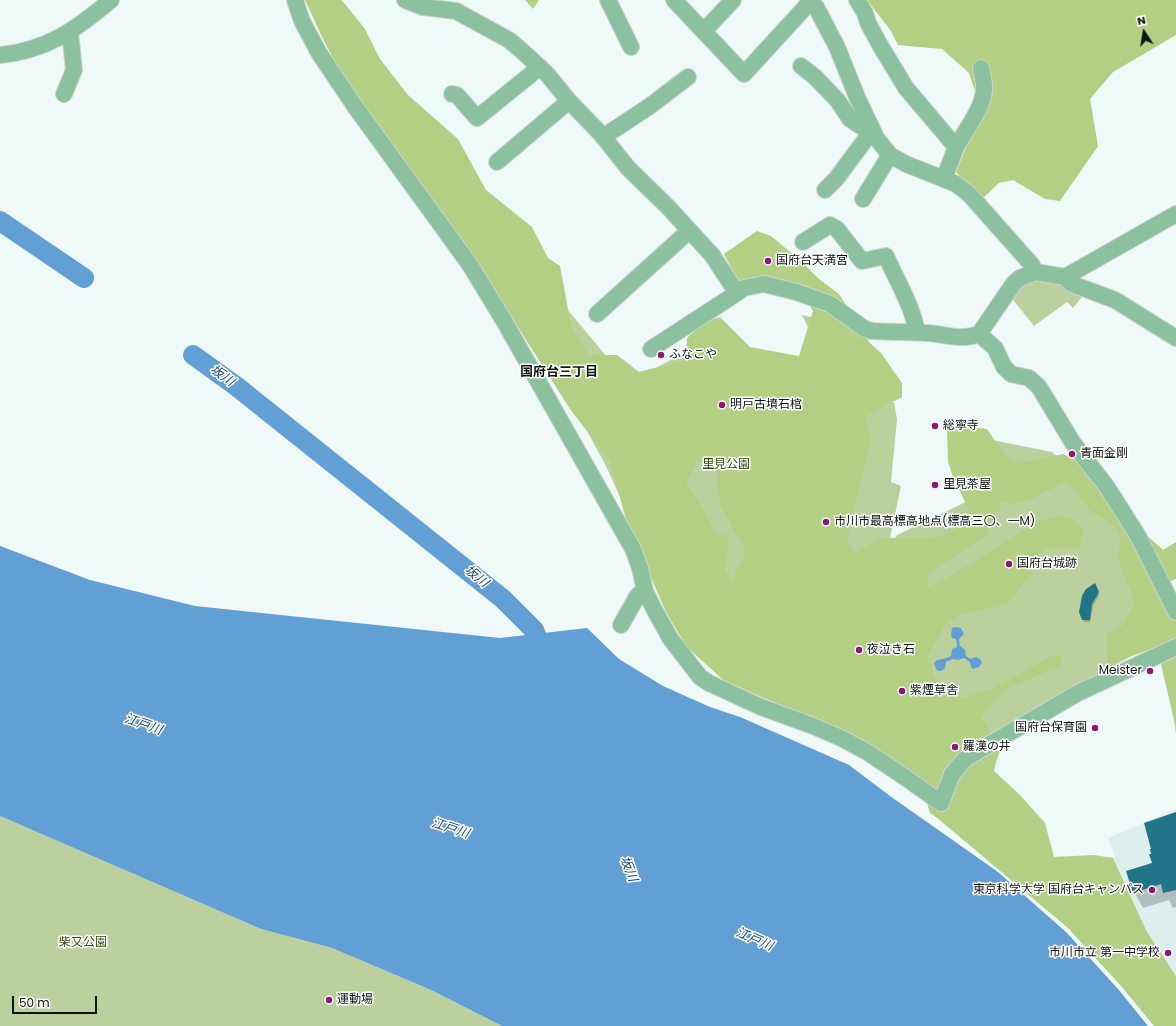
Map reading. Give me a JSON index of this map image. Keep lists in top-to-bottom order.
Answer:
{
  "districts": ["国府台三丁目"],
  "water": ["坂川", "江戸川"],
  "parks": ["里見公園", "柴又公園"],
  "places": [
    "国府台天満宮",
    "ふなこや",
    "明戸古墳石棺",
    "総寧寺",
    "青面金剛",
    "里見茶屋",
    "市川市最高標高地点(標高三〇、一M)",
    "国府台城跡",
    "夜泣き石",
    "Meister",
    "紫煙草舎",
    "国府台保育園",
    "羅漢の井",
    "東京科学大学 国府台キャンパス",
    "市川市立 第一中学校",
    "運動場"
  ],
  "scale_bar": "50 m",
  "north": "top"
}
